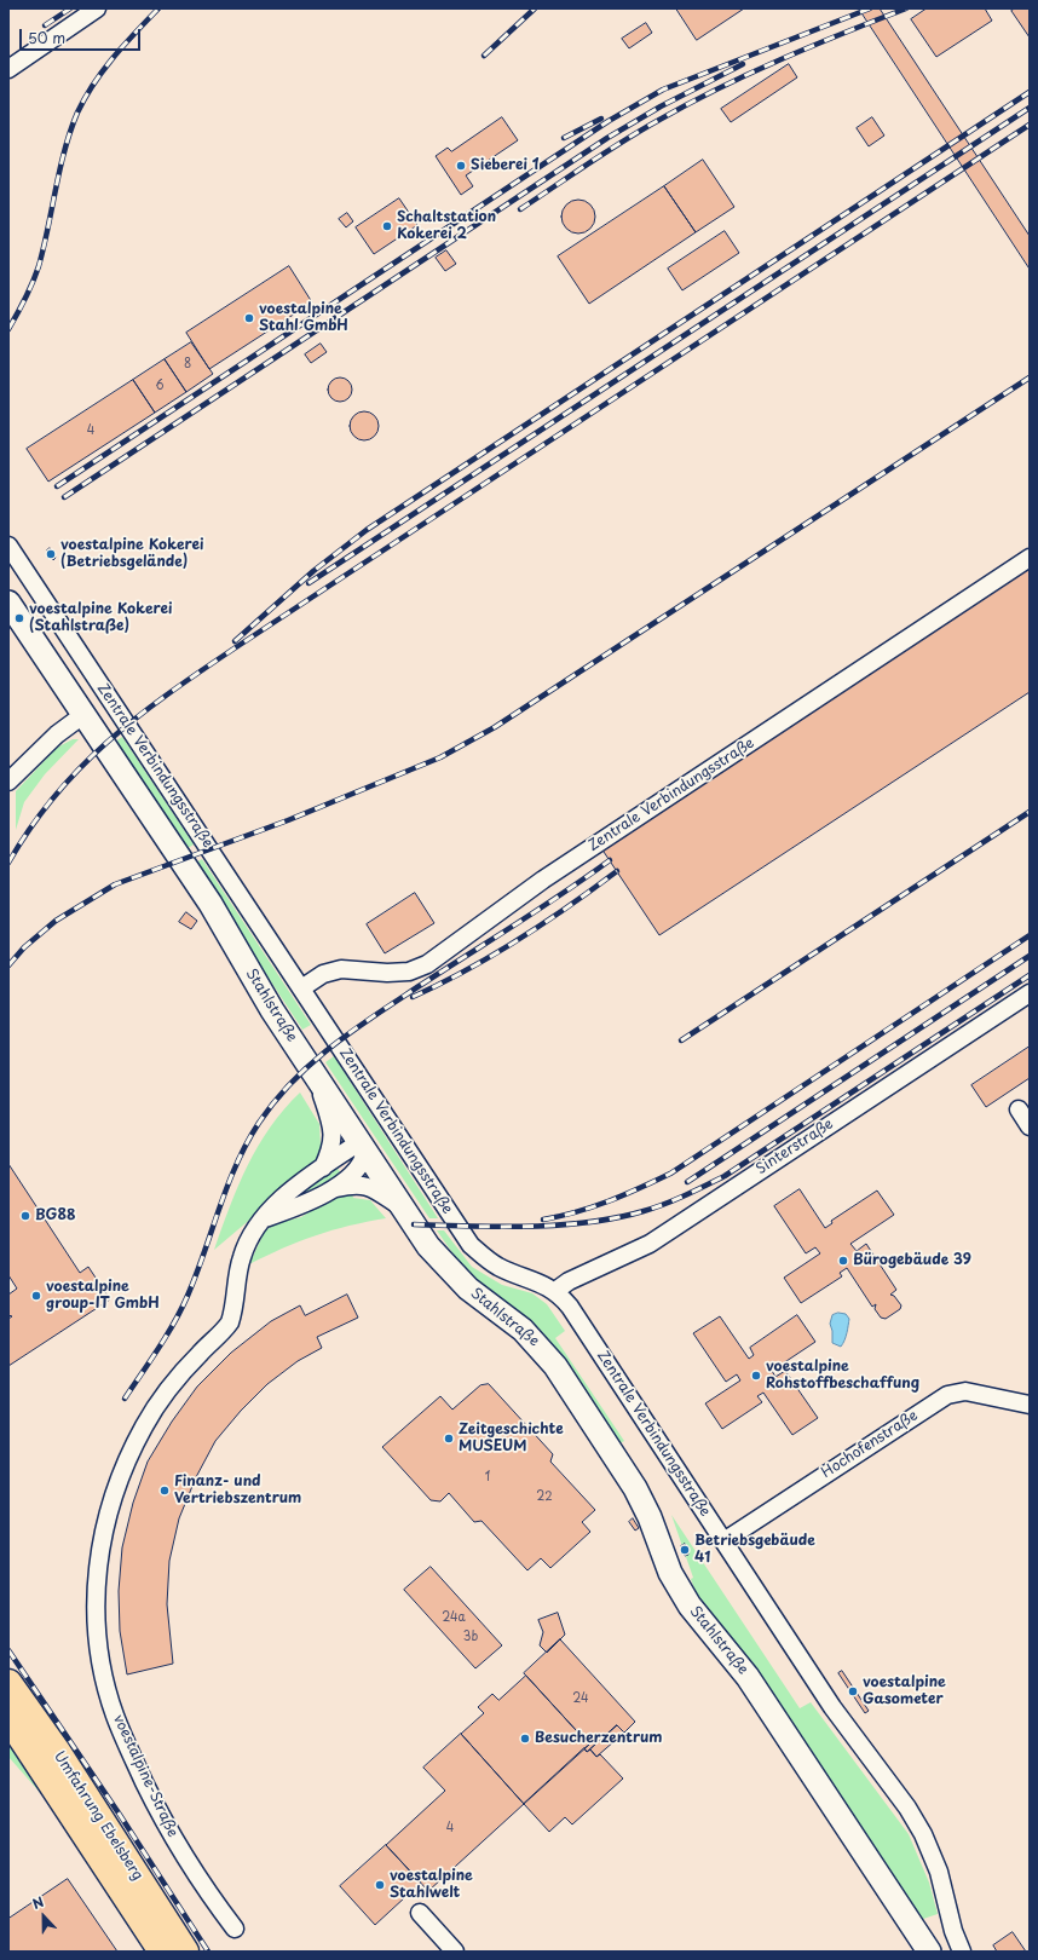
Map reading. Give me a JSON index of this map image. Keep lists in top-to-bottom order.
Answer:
{
  "streets": {
    "main road": ["Umfahrung Ebelsberg"],
    "street": [
      "Zentrale Verbindungsstraße",
      "Stahlstraße",
      "Sinterstraße",
      "Hochofenstraße",
      "voestalpine-Straße"
    ]
  },
  "crossings": [
    ["Zentrale Verbindungsstraße", "Sinterstraße"],
    ["Zentrale Verbindungsstraße", "Hochofenstraße"],
    ["Stahlstraße", "voestalpine-Straße"]
  ],
  "places": [
    "Sieberei 1",
    "Schaltstation Kokerei 2",
    "voestalpine Stahl GmbH",
    "voestalpine Kokerei (Betriebsgelände)",
    "voestalpine Kokerei (Stahlstraße)",
    "BG88",
    "Bürogebäude 39",
    "voestalpine group-IT GmbH",
    "voestalpine Rohstoffbeschaffung",
    "Zeitgeschichte MUSEUM",
    "Finanz- und Vertriebszentrum",
    "Betriebsgebäude 41",
    "voestalpine Gasometer",
    "Besucherzentrum",
    "voestalpine Stahlwelt"
  ],
  "house_numbers": [
    "8",
    "6",
    "4",
    "1",
    "22",
    "24a",
    "3b",
    "24",
    "4"
  ],
  "scale_bar": "50 m",
  "north": "top"
}
